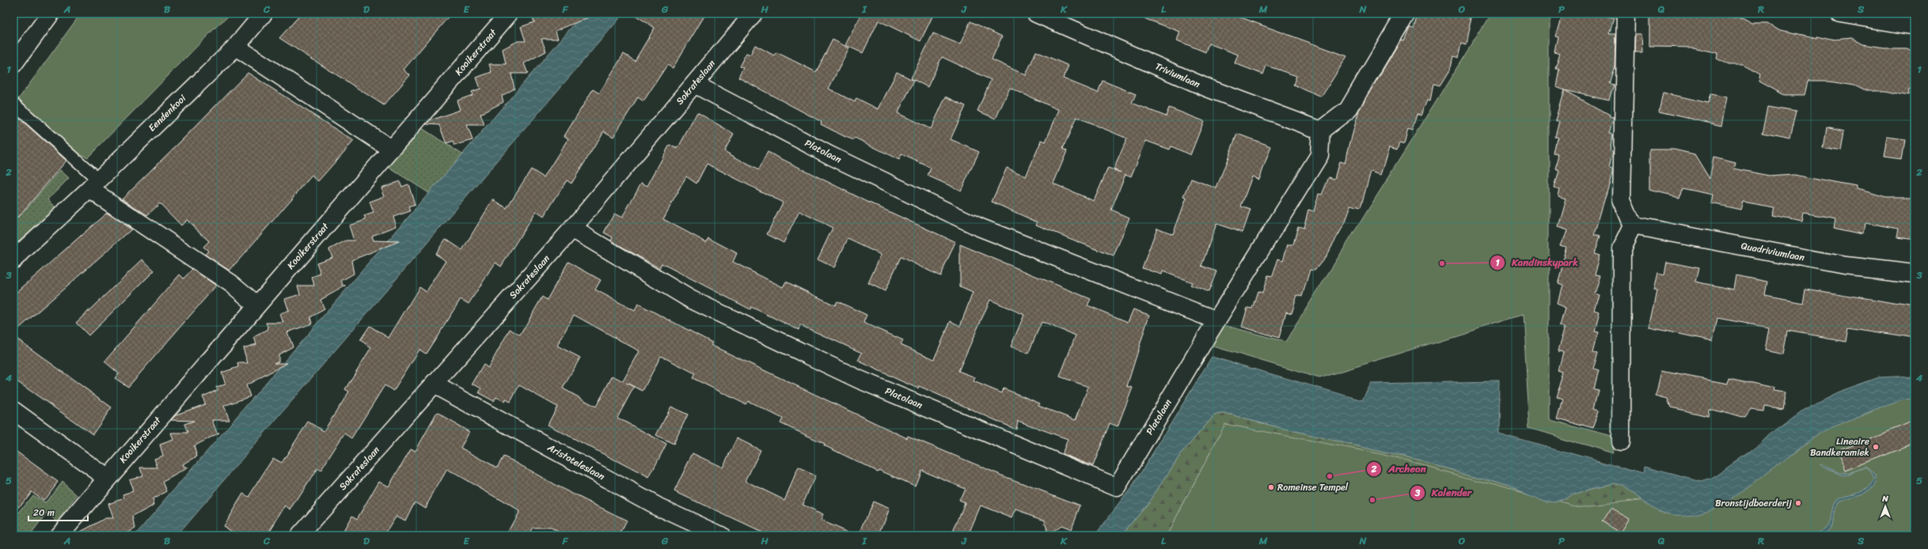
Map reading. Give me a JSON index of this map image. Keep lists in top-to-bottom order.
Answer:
{
  "streets": {
    "street": [
      "Kooikerstraat",
      "Triviumlaan",
      "Sokrateslaan",
      "Eendenkooi",
      "Platolaan",
      "Quadriviumlaan",
      "Aristoteleslaan"
    ]
  },
  "crossings": [
    ["Sokrateslaan", "Platolaan"],
    ["Sokrateslaan", "Aristoteleslaan"]
  ],
  "places": [
    "Kandinskypark",
    "Lineaire Bandkeramiek",
    "Archeon",
    "Romeinse Tempel",
    "Kalender",
    "Bronstijdboerderij"
  ],
  "scale_bar": "20 m",
  "north": "top",
  "grid": {
    "columns": [
      "A",
      "B",
      "C",
      "D",
      "E",
      "F",
      "G",
      "H",
      "I",
      "J",
      "K",
      "L",
      "M",
      "N",
      "O",
      "P",
      "Q",
      "R",
      "S"
    ],
    "rows": [
      "1",
      "2",
      "3",
      "4",
      "5"
    ]
  }
}
